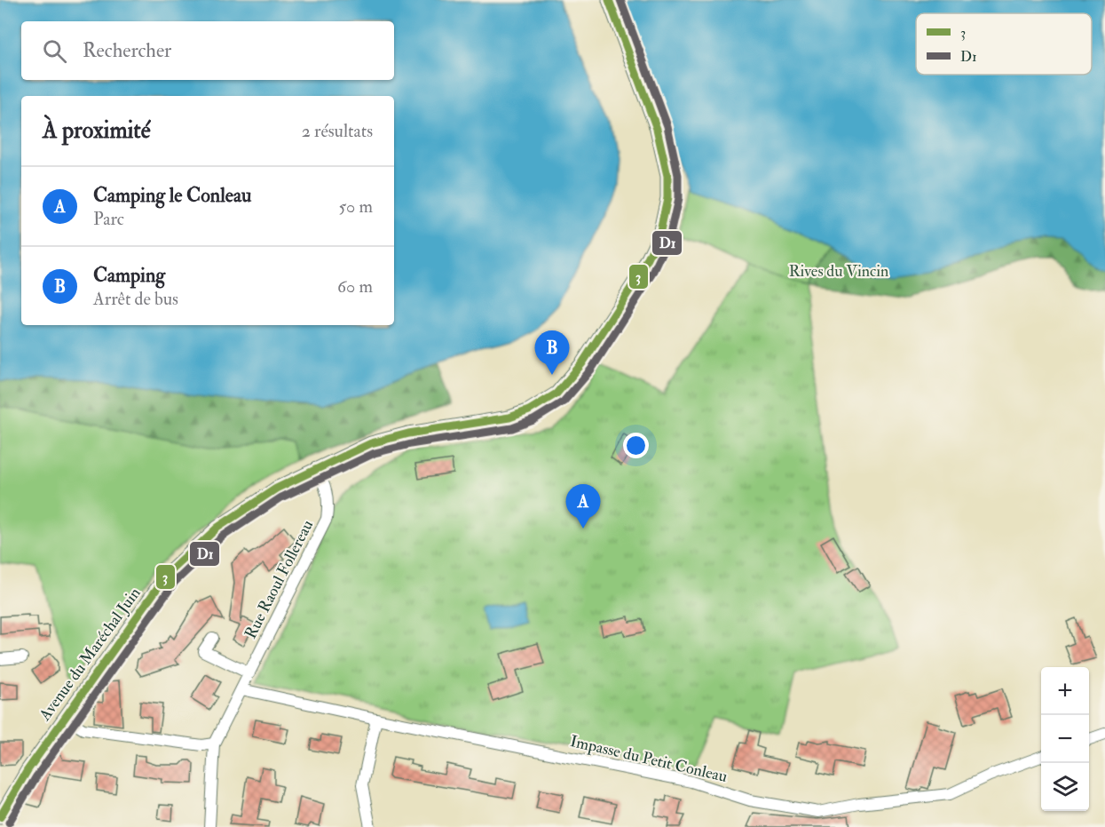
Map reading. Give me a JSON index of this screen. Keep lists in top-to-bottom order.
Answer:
{
  "streets": {
    "street": ["Rue Raoul Follereau", "Avenue du Maréchal Juin", "Impasse du Petit Conleau"]
  },
  "crossings": [
    ["Rue Raoul Follereau", "Avenue du Maréchal Juin"],
    ["Rue Raoul Follereau", "Impasse du Petit Conleau"]
  ],
  "parks": ["Rives du Vincin"],
  "lines": ["transit line 3", "transit line D1"],
  "legend": ["3", "D1"],
  "page": {
    "search": "Rechercher",
    "heading": ["À proximité", "2 résultats"],
    "list": [
      {
        "mark": "A",
        "name": "Camping le Conleau",
        "note": "Parc",
        "value": "50 m"
      },
      {
        "mark": "B",
        "name": "Camping",
        "note": "Arrêt de bus",
        "value": "60 m"
      }
    ],
    "pins": ["B", "A"],
    "map_buttons": ["+", "−"]
  }
}
